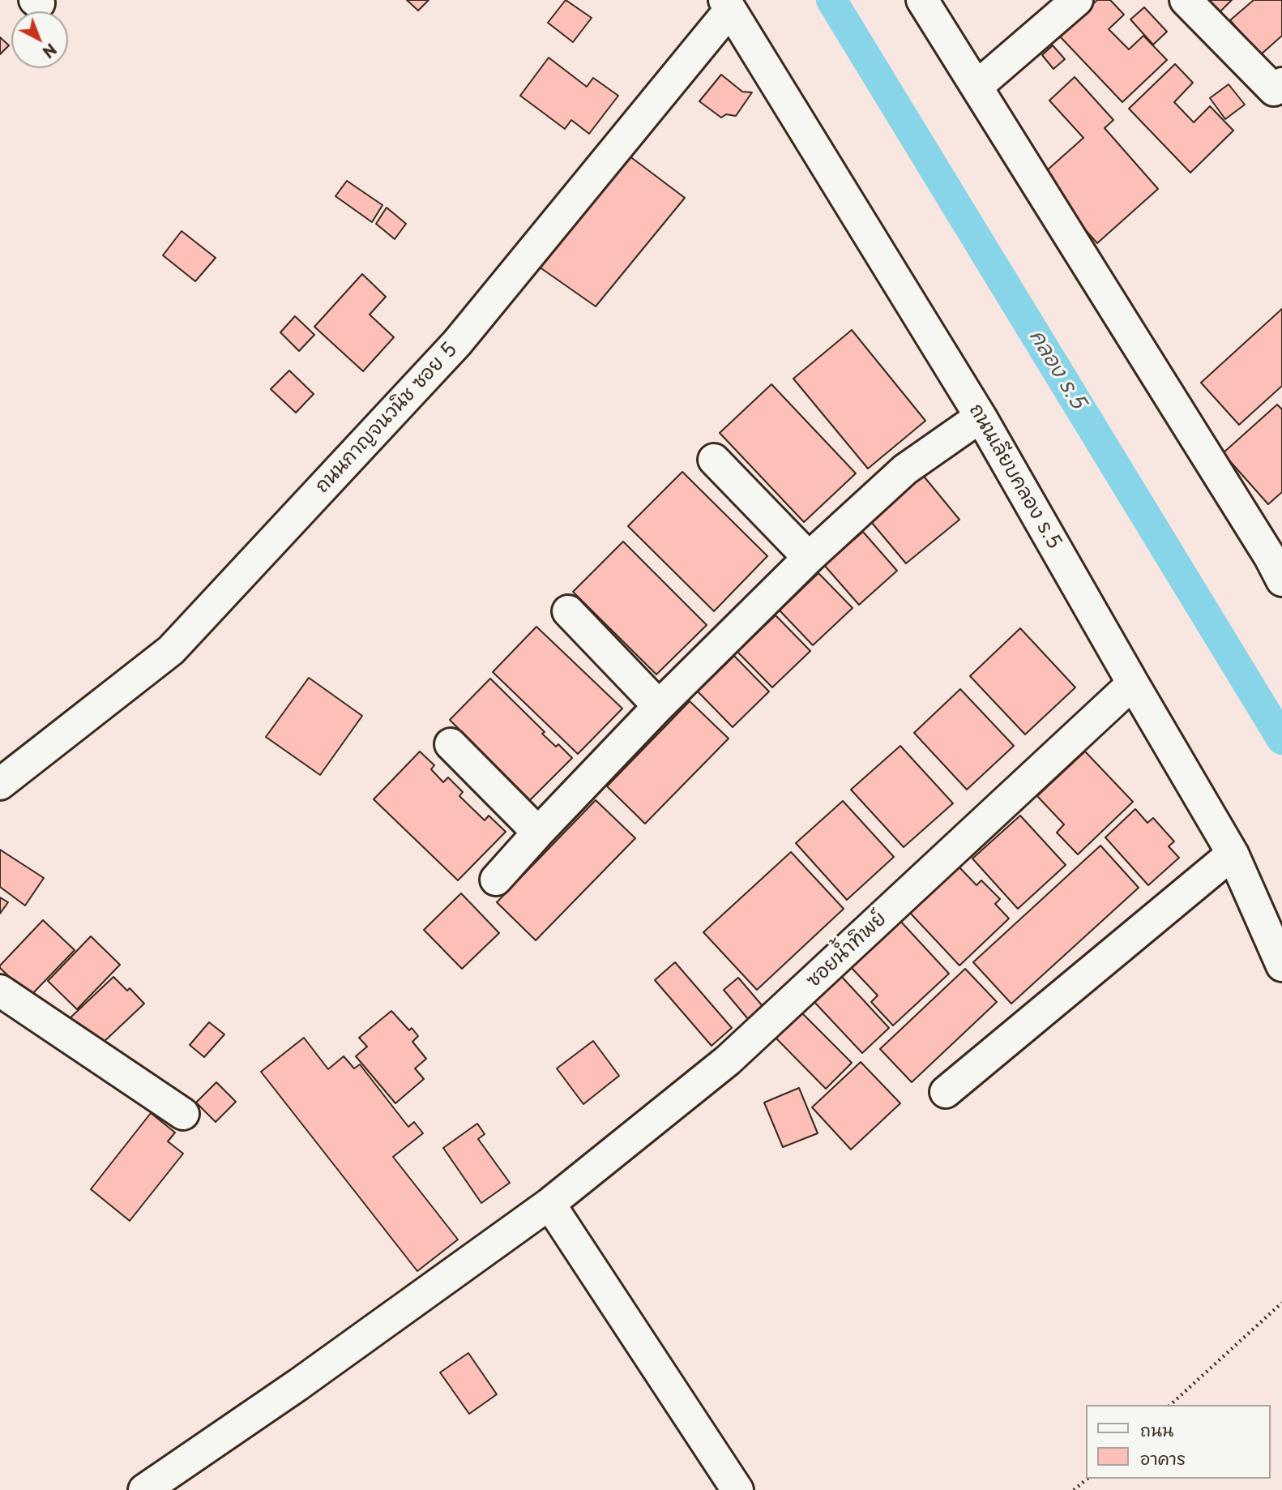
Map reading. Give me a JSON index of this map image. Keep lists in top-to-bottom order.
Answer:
{
  "streets": {
    "street": ["ถนนกาญจนวนิช ซอย 5", "ถนนเลียบคลอง ร.5", "ซอยน้ำทิพย์"]
  },
  "crossings": [
    ["ถนนกาญจนวนิช ซอย 5", "ถนนเลียบคลอง ร.5"],
    ["ถนนเลียบคลอง ร.5", "ซอยน้ำทิพย์"]
  ],
  "water": ["คลอง ร.5"],
  "legend": ["ถนน", "อาคาร"],
  "north": "bottom right"
}
